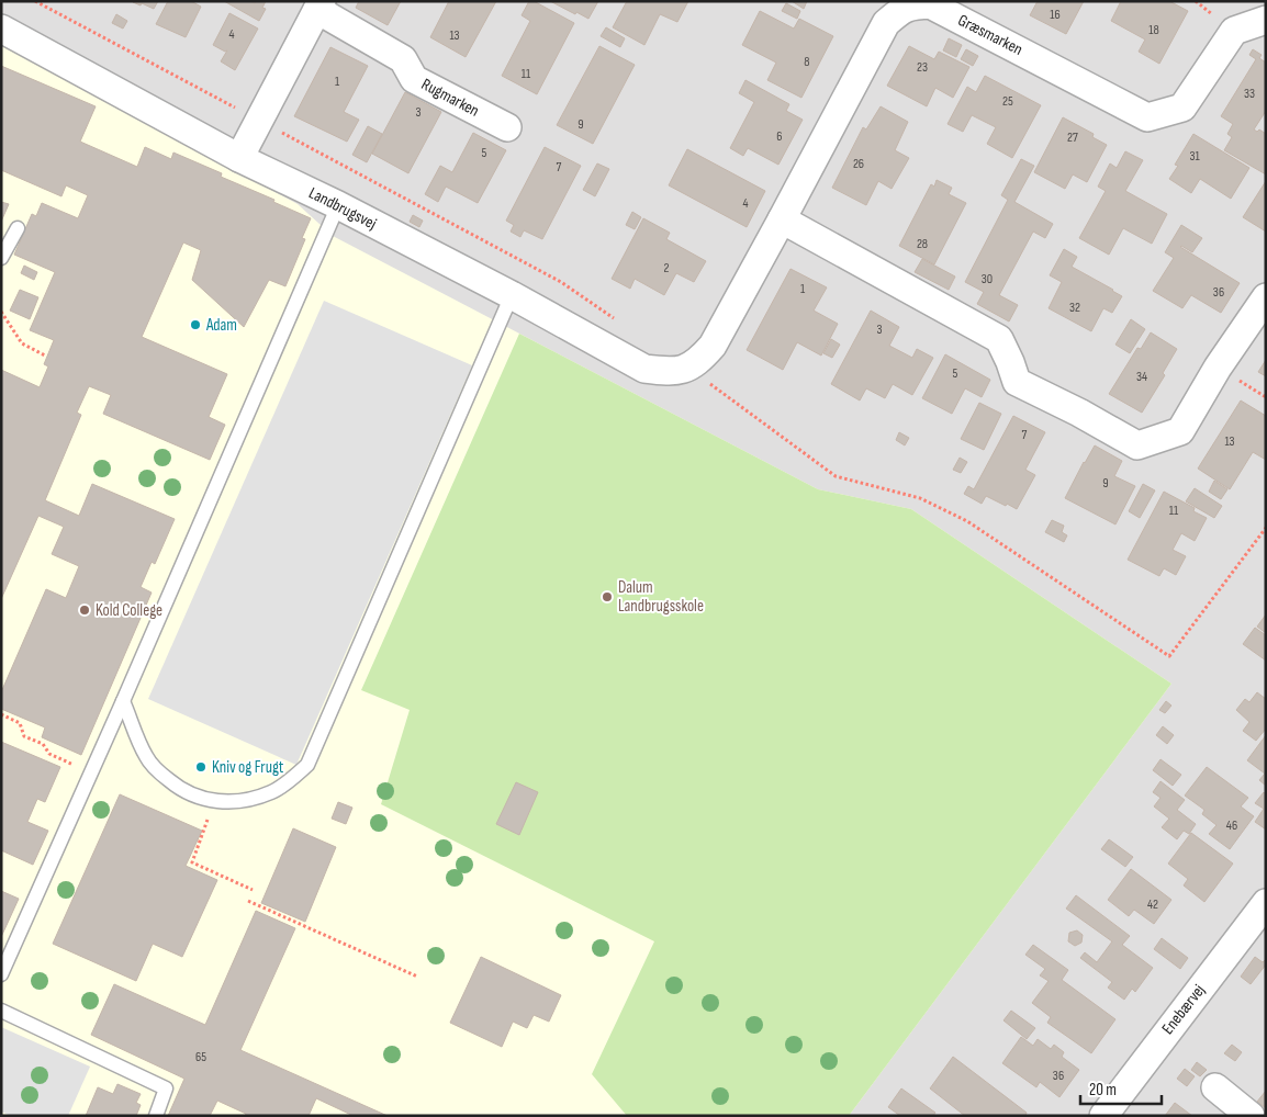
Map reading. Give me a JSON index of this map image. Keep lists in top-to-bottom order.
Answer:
{
  "streets": {
    "street": [
      "Græsmarken",
      "Rugmarken",
      "Landbrugsvej",
      "Enebærvej"
    ]
  },
  "crossings": [
    ["Græsmarken", "Landbrugsvej"],
    ["Rugmarken", "Landbrugsvej"]
  ],
  "places": [
    "Adam",
    "Dalum Landbrugsskole",
    "Kold College",
    "Kniv og Frugt"
  ],
  "house_numbers": [
    "16",
    "18",
    "4",
    "13",
    "8",
    "23",
    "11",
    "1",
    "33",
    "25",
    "3",
    "9",
    "6",
    "27",
    "5",
    "31",
    "26",
    "7",
    "4",
    "28",
    "2",
    "30",
    "1",
    "36",
    "32",
    "3",
    "5",
    "34",
    "7",
    "13",
    "9",
    "11",
    "46",
    "42",
    "65",
    "36"
  ],
  "scale_bar": "20 m"
}
